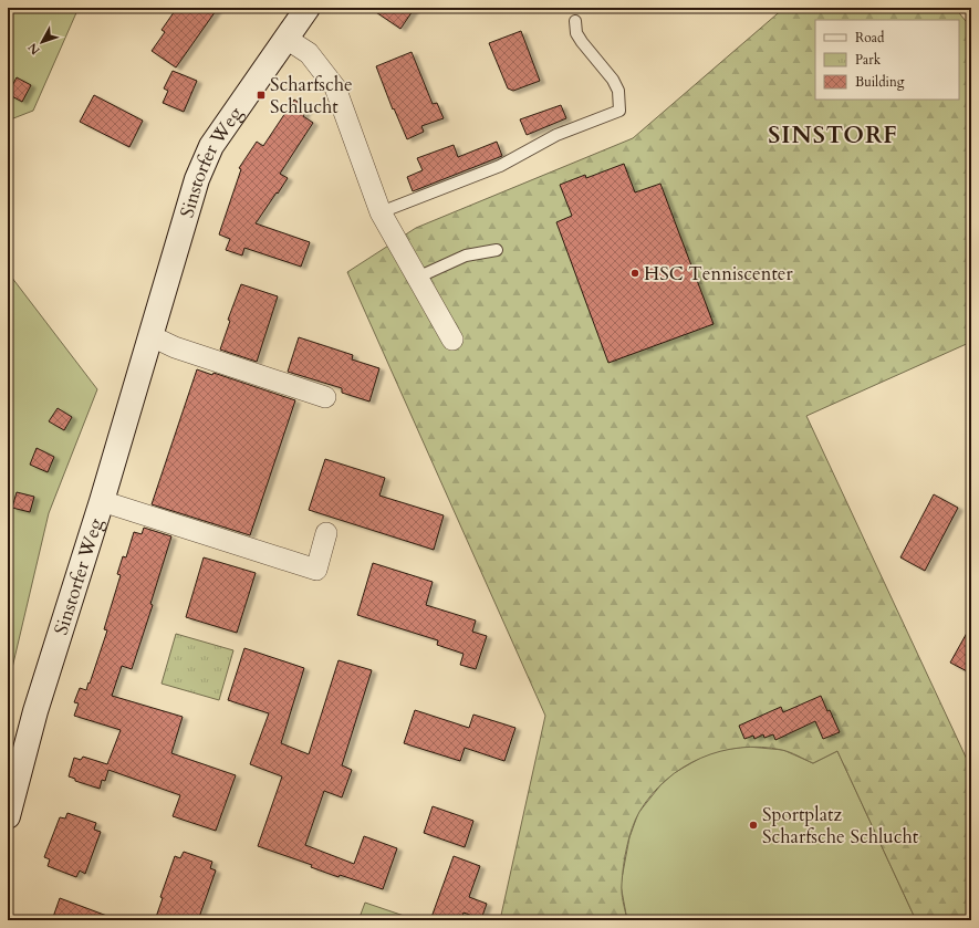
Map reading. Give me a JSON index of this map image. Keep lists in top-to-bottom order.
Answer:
{
  "streets": {
    "street": ["Sinstorfer Weg"]
  },
  "districts": ["SINSTORF"],
  "places": {
    "transit": ["Scharfsche Schlucht"],
    "other": ["HSC Tenniscenter", "Sportplatz Scharfsche Schlucht"]
  },
  "legend": ["Road", "Park", "Building"],
  "north": "bottom left"
}
